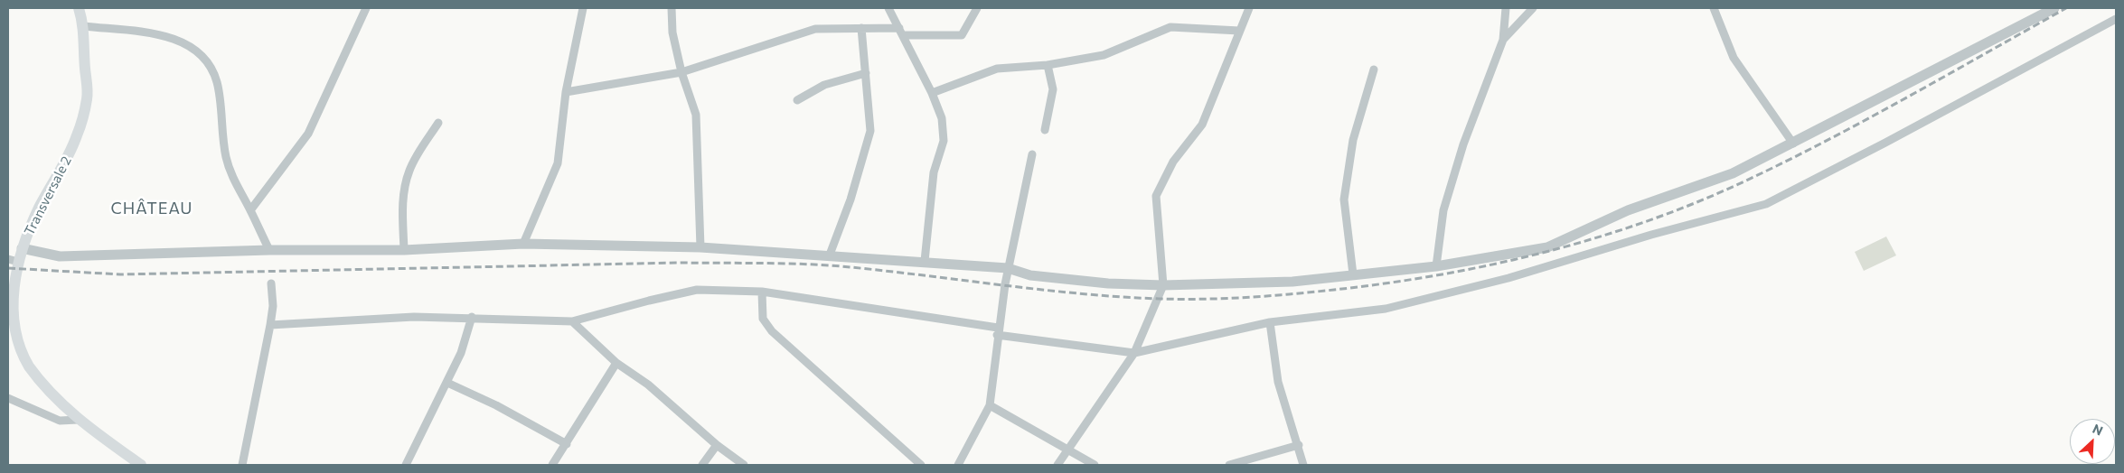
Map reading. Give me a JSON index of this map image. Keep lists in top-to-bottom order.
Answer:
{
  "streets": {
    "main road": ["Transversale 2"]
  },
  "districts": ["CHÂTEAU"],
  "north": "top right"
}
